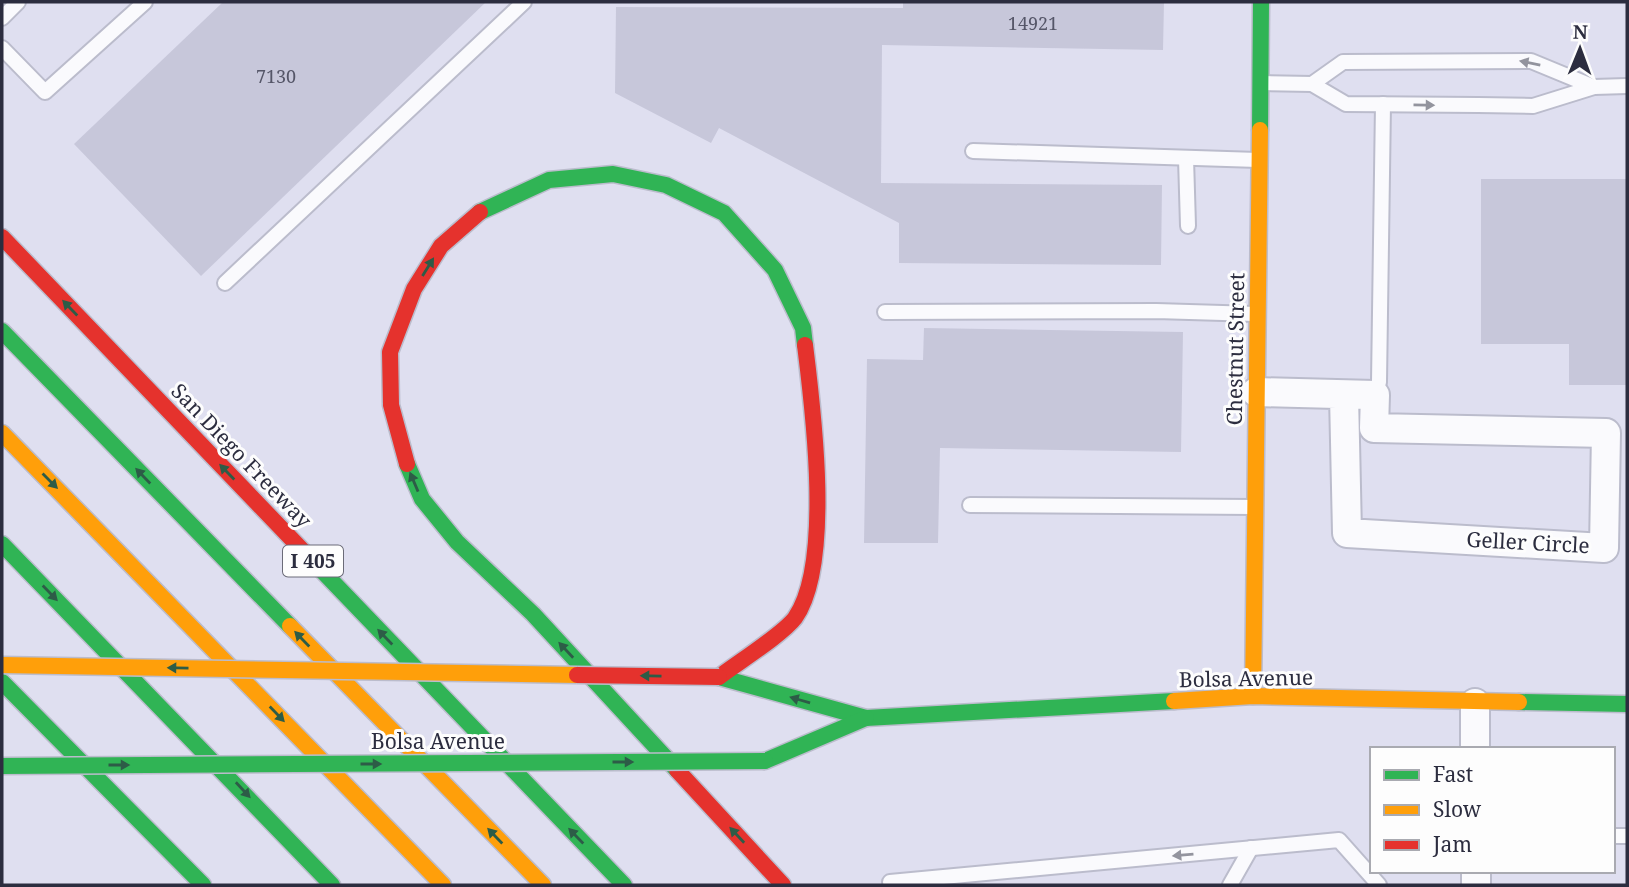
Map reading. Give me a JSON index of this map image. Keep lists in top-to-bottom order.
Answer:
{
  "streets": {
    "main road": [
      "Chestnut Street",
      "San Diego Freeway",
      "I 405",
      "Bolsa Avenue"
    ],
    "street": ["Geller Circle"]
  },
  "crossings": [
    ["Chestnut Street", "Bolsa Avenue"]
  ],
  "house_numbers": ["14921", "7130"],
  "legend": ["Fast", "Slow", "Jam"],
  "north": "top"
}
